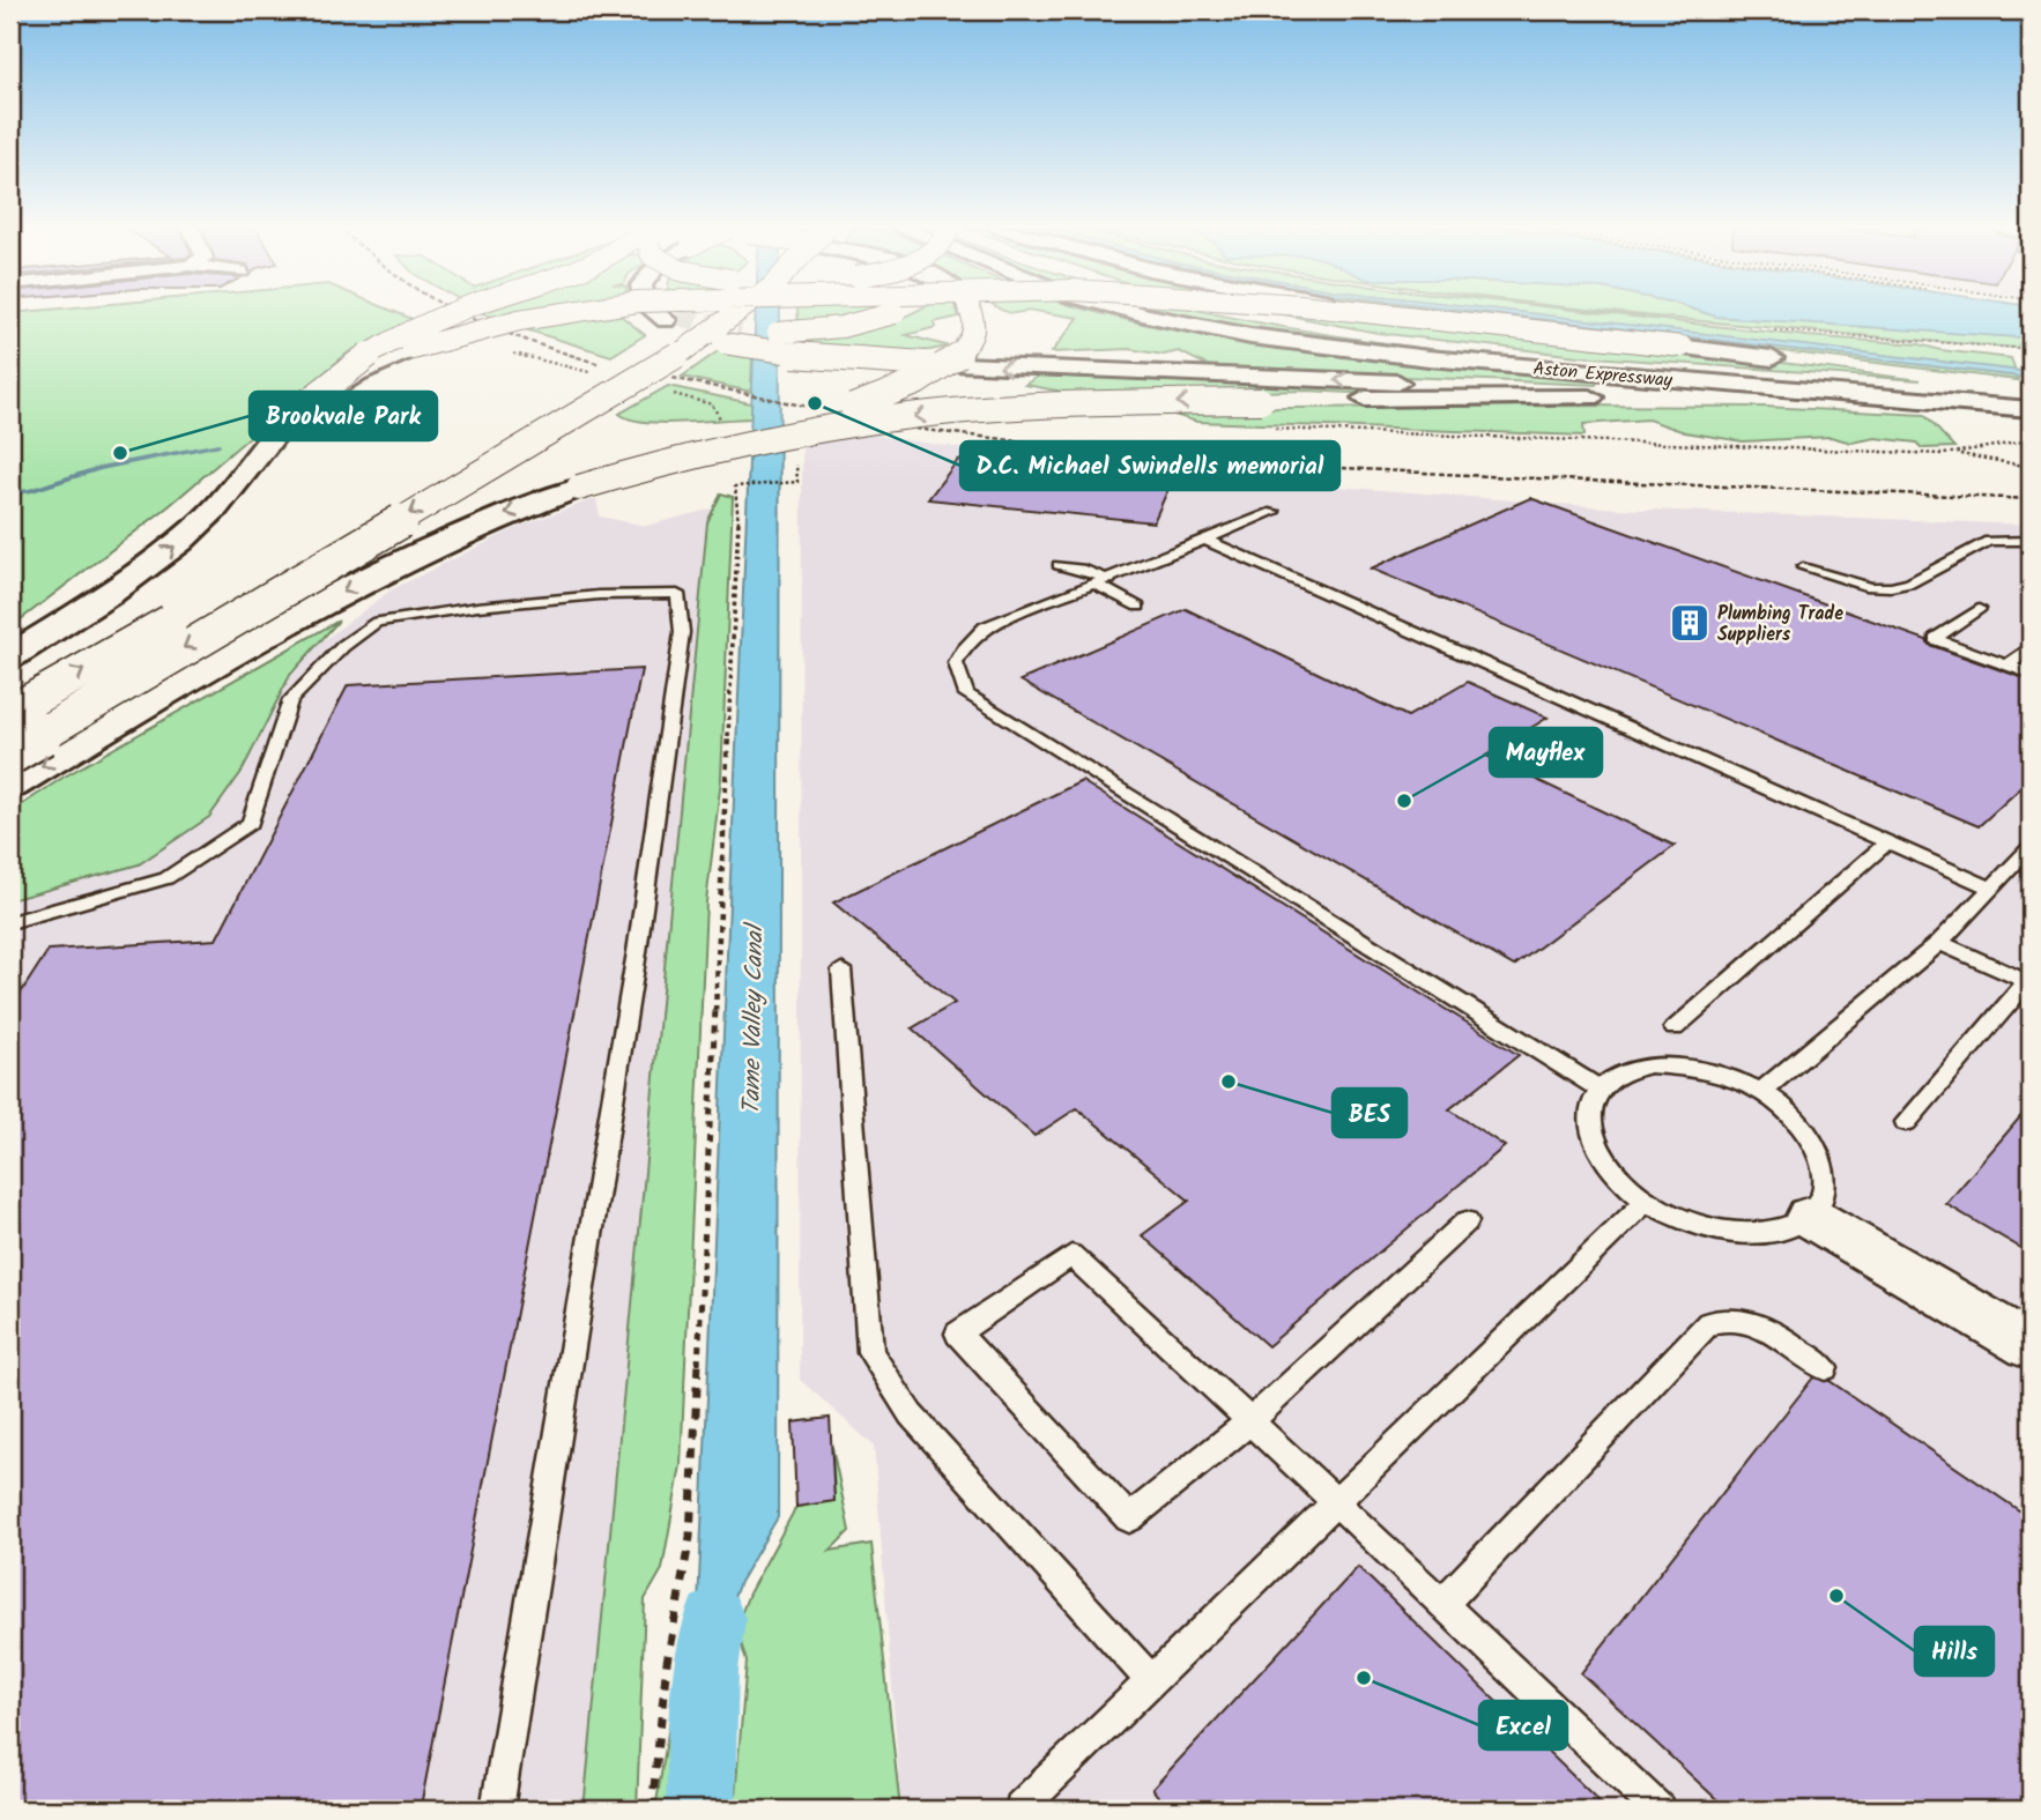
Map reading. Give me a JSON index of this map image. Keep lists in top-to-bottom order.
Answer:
{
  "streets": {
    "highway": ["Aston Expressway"]
  },
  "water": ["Tame Valley Canal"],
  "places": {
    "other": [
      "D.C. Michael Swindells memorial",
      "Brookvale Park",
      "Mayflex",
      "BES",
      "Hills",
      "Excel"
    ],
    "building": ["Plumbing Trade Suppliers"]
  }
}
